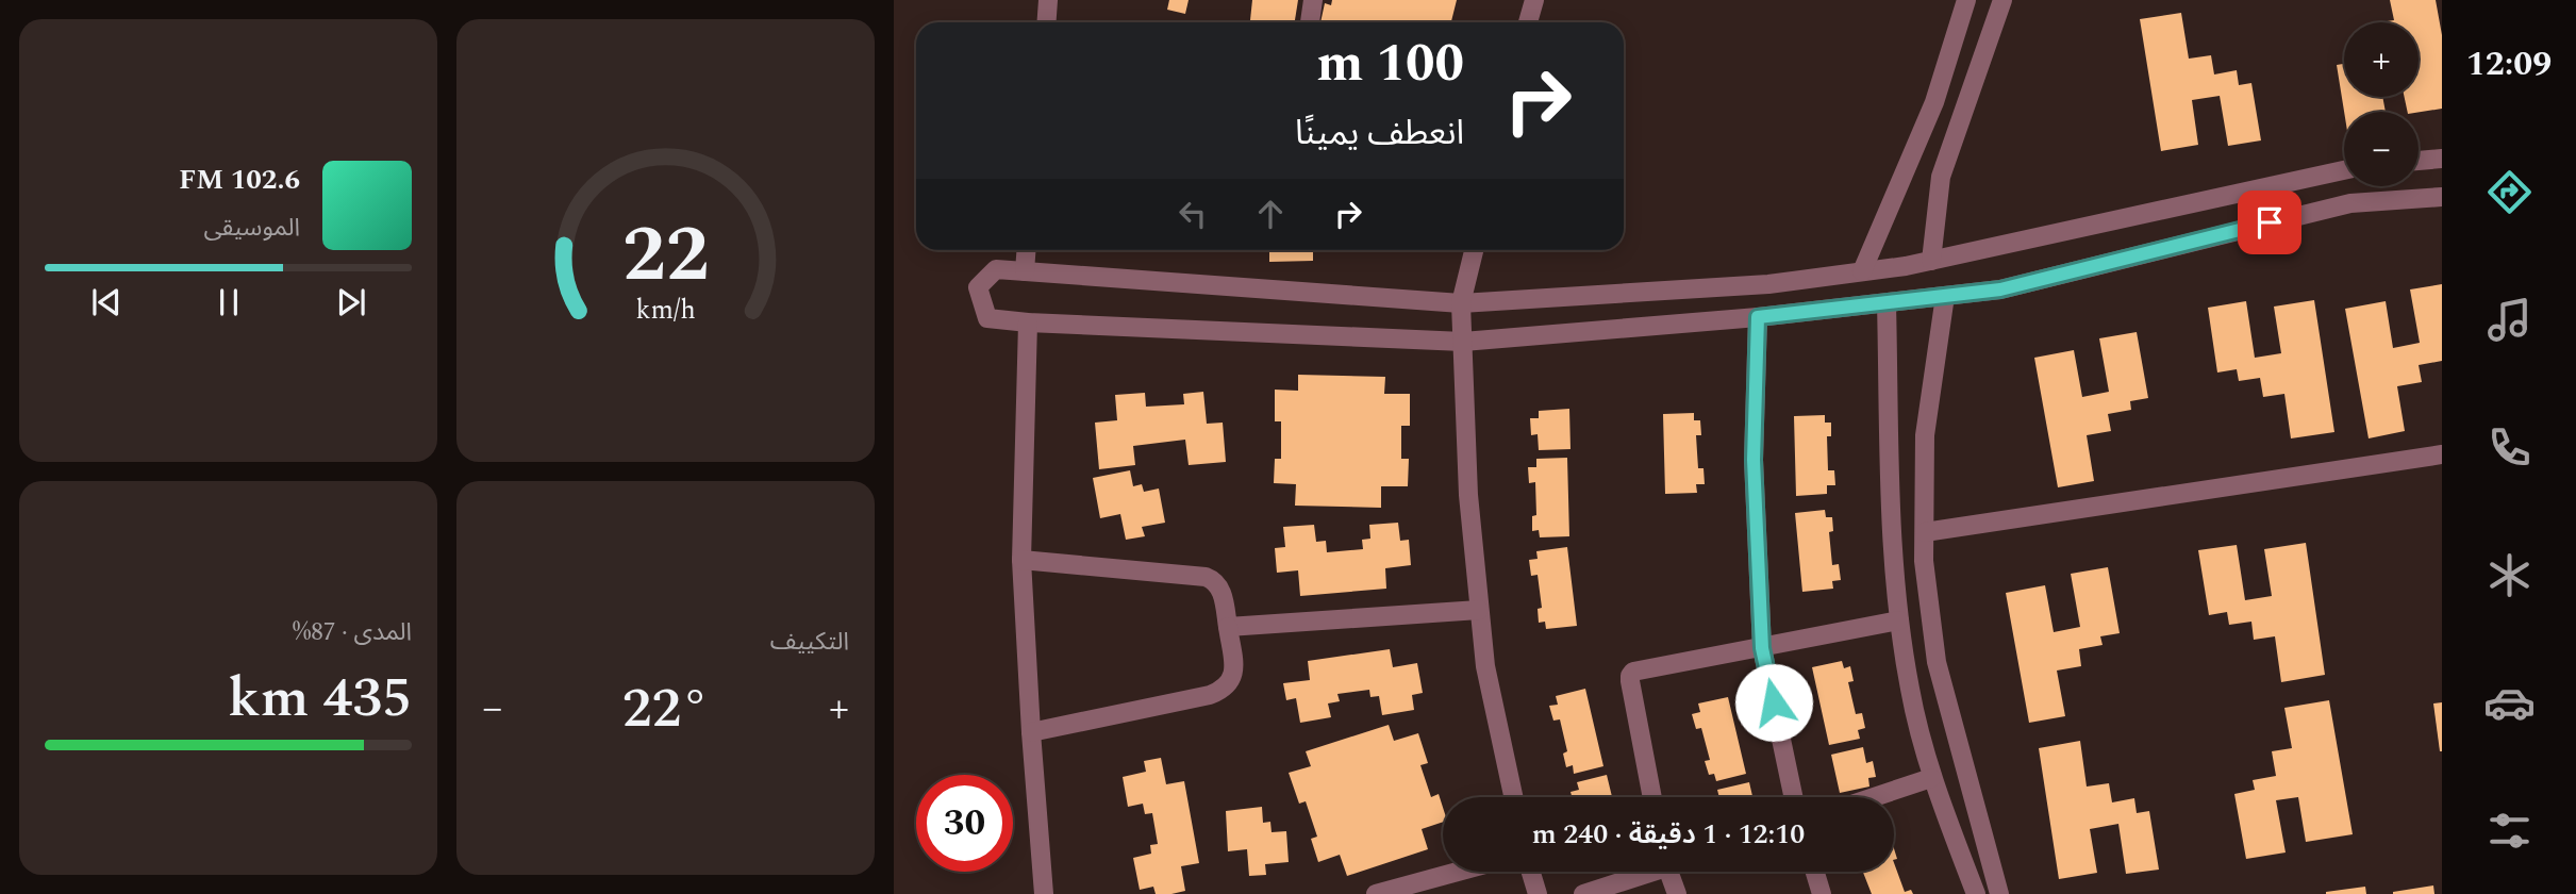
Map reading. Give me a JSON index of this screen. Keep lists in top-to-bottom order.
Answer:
{
  "page": {
    "tabs": "12:09",
    "map_buttons": ["+", "−"],
    "turn": ["100 m", "انعطف يمينًا"],
    "song": ["102.6 FM", "الموسيقى"],
    "tile": [
      "التكييف",
      ["المدى · 87%", "435 km"]
    ],
    "heat": ["−", "22°", "+"],
    "limit": "30",
    "trip": "12:10 · 1 دقيقة · 240 m",
    "gauge": ["22", "km/h"]
  }
}
